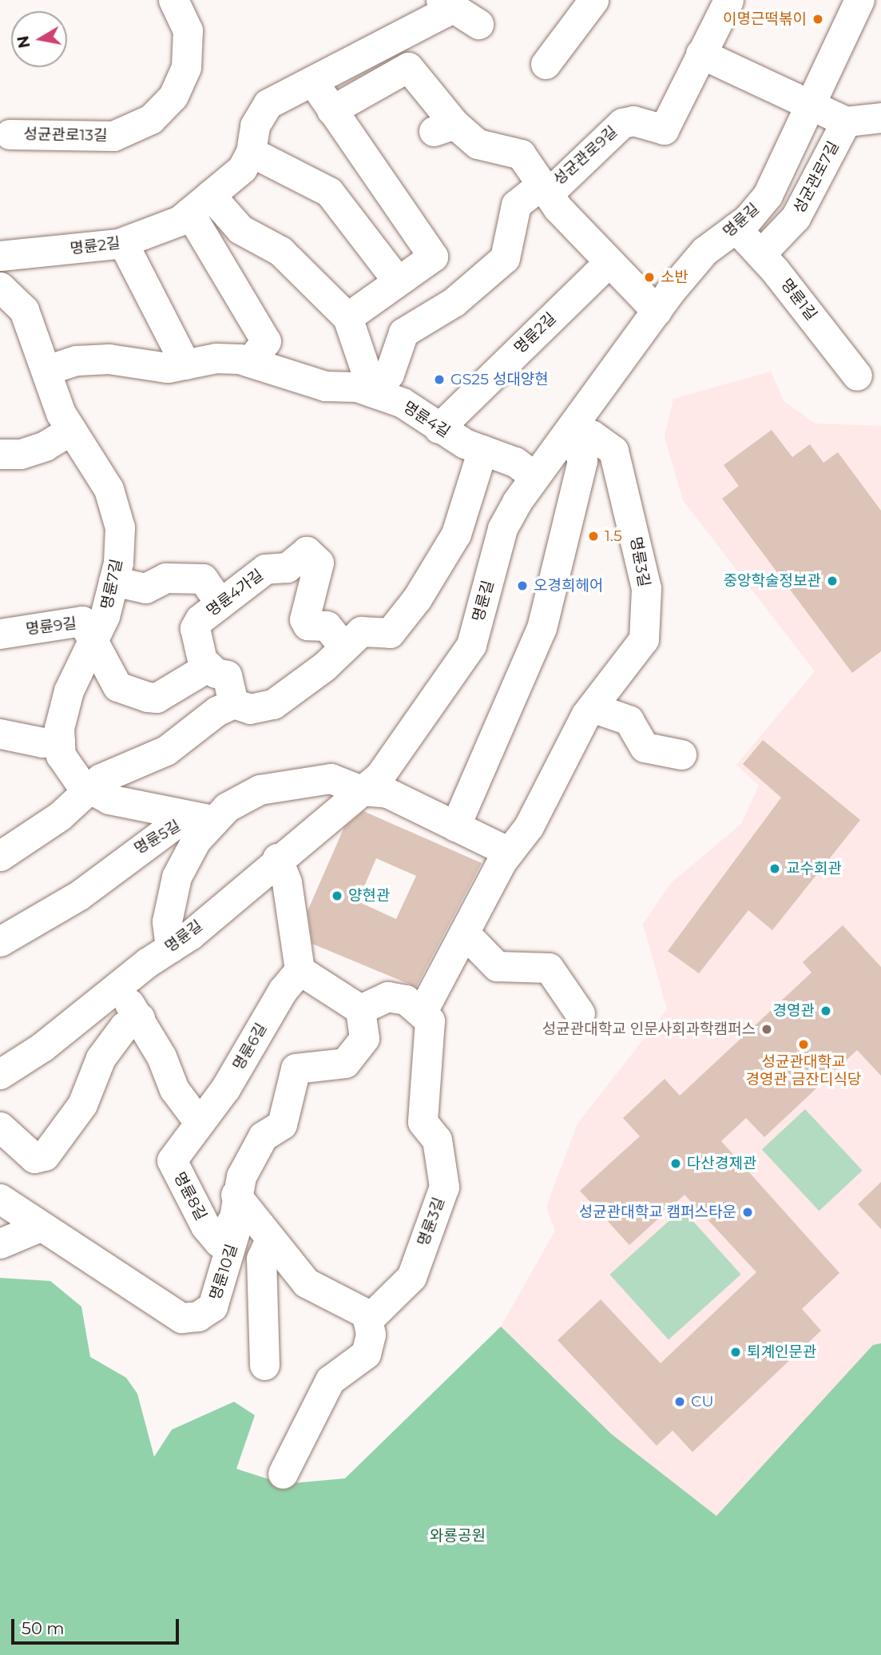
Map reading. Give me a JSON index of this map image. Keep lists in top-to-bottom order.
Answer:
{
  "streets": {
    "street": [
      "성균관로13길",
      "성균관로9길",
      "성균관로7길",
      "명륜길",
      "명륜2길",
      "명륜1길",
      "명륜4길",
      "명륜3길",
      "명륜7길",
      "명륜4가길",
      "명륜9길",
      "명륜5길",
      "명륜6길",
      "명륜8길",
      "명륜10길"
    ]
  },
  "crossings": [
    ["성균관로9길", "명륜4길"],
    ["성균관로7길", "명륜1길"],
    ["명륜길", "명륜1길"],
    ["명륜길", "명륜4길"],
    ["명륜길", "명륜3길"],
    ["명륜길", "명륜5길"],
    ["명륜2길", "명륜4길"],
    ["명륜4길", "명륜7길"],
    ["명륜7길", "명륜9길"],
    ["명륜7길", "명륜5길"],
    ["명륜6길", "명륜8길"],
    ["명륜8길", "명륜10길"]
  ],
  "parks": ["와룡공원"],
  "places": [
    "이명근떡볶이",
    "소반",
    "GS25 성대양현",
    "1.5",
    "중앙학술정보관",
    "오경희헤어",
    "교수회관",
    "양현관",
    "경영관",
    "성균관대학교 인문사회과학캠퍼스",
    "성균관대학교 경영관 금잔디식당",
    "다산경제관",
    "성균관대학교 캠퍼스타운",
    "퇴계인문관",
    "CU"
  ],
  "scale_bar": "50 m",
  "north": "left"
}
